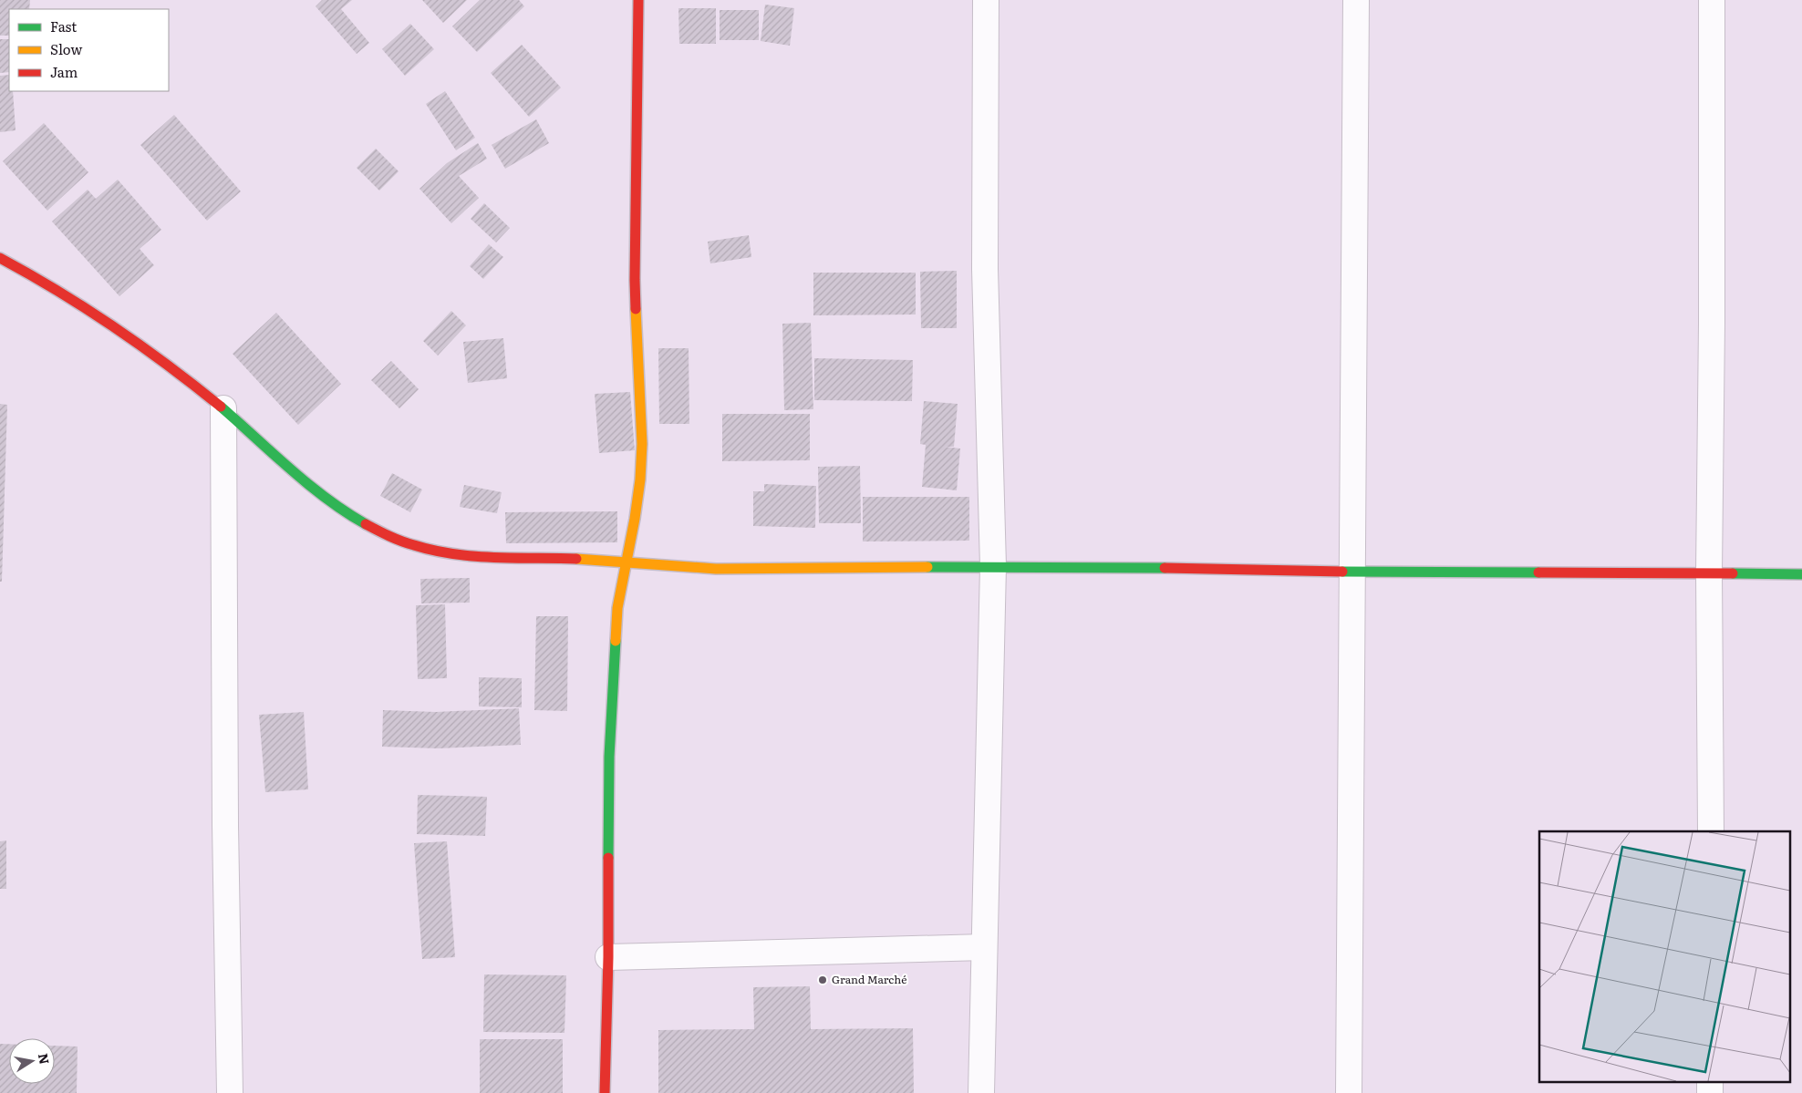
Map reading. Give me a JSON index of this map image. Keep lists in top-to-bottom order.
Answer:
{
  "places": ["Grand Marché"],
  "legend": ["Fast", "Slow", "Jam"],
  "north": "right"
}
